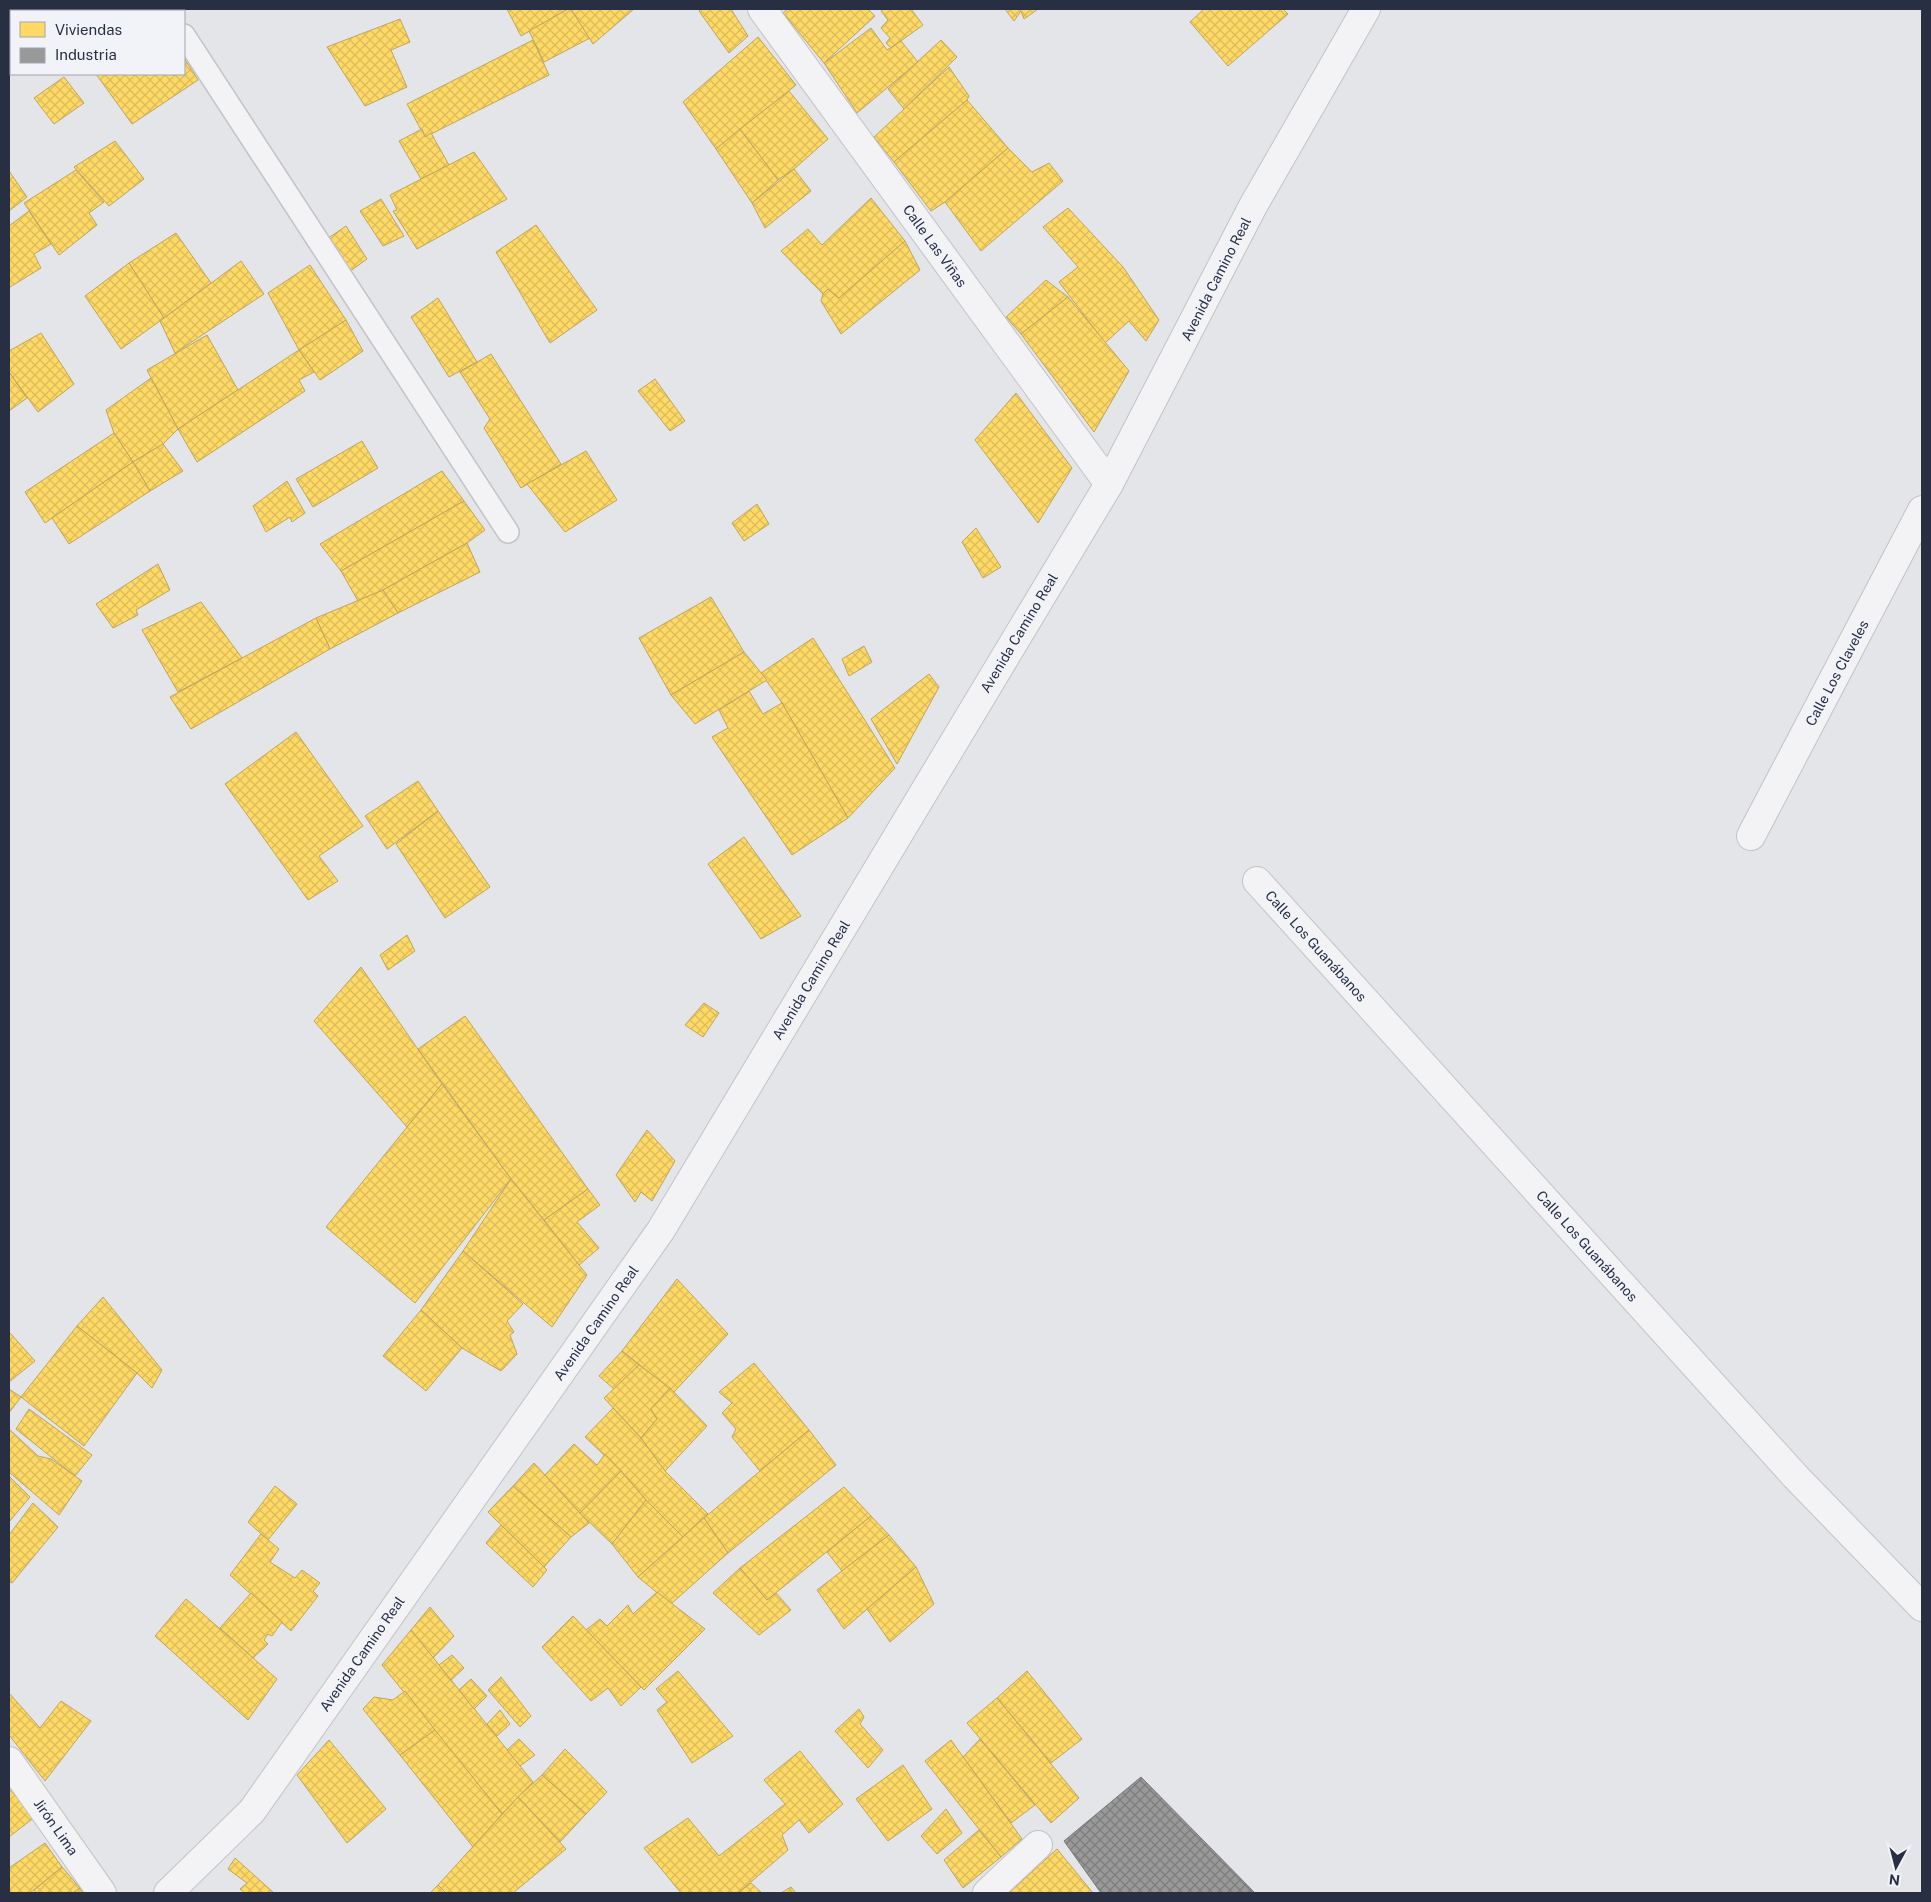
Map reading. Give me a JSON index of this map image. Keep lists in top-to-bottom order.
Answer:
{
  "streets": {
    "street": [
      "Calle Las Viñas",
      "Avenida Camino Real",
      "Calle Los Claveles",
      "Calle Los Guanábanos",
      "Jirón Lima"
    ]
  },
  "crossings": [
    ["Calle Las Viñas", "Avenida Camino Real"]
  ],
  "legend": ["Viviendas", "Industria"],
  "north": "bottom"
}
